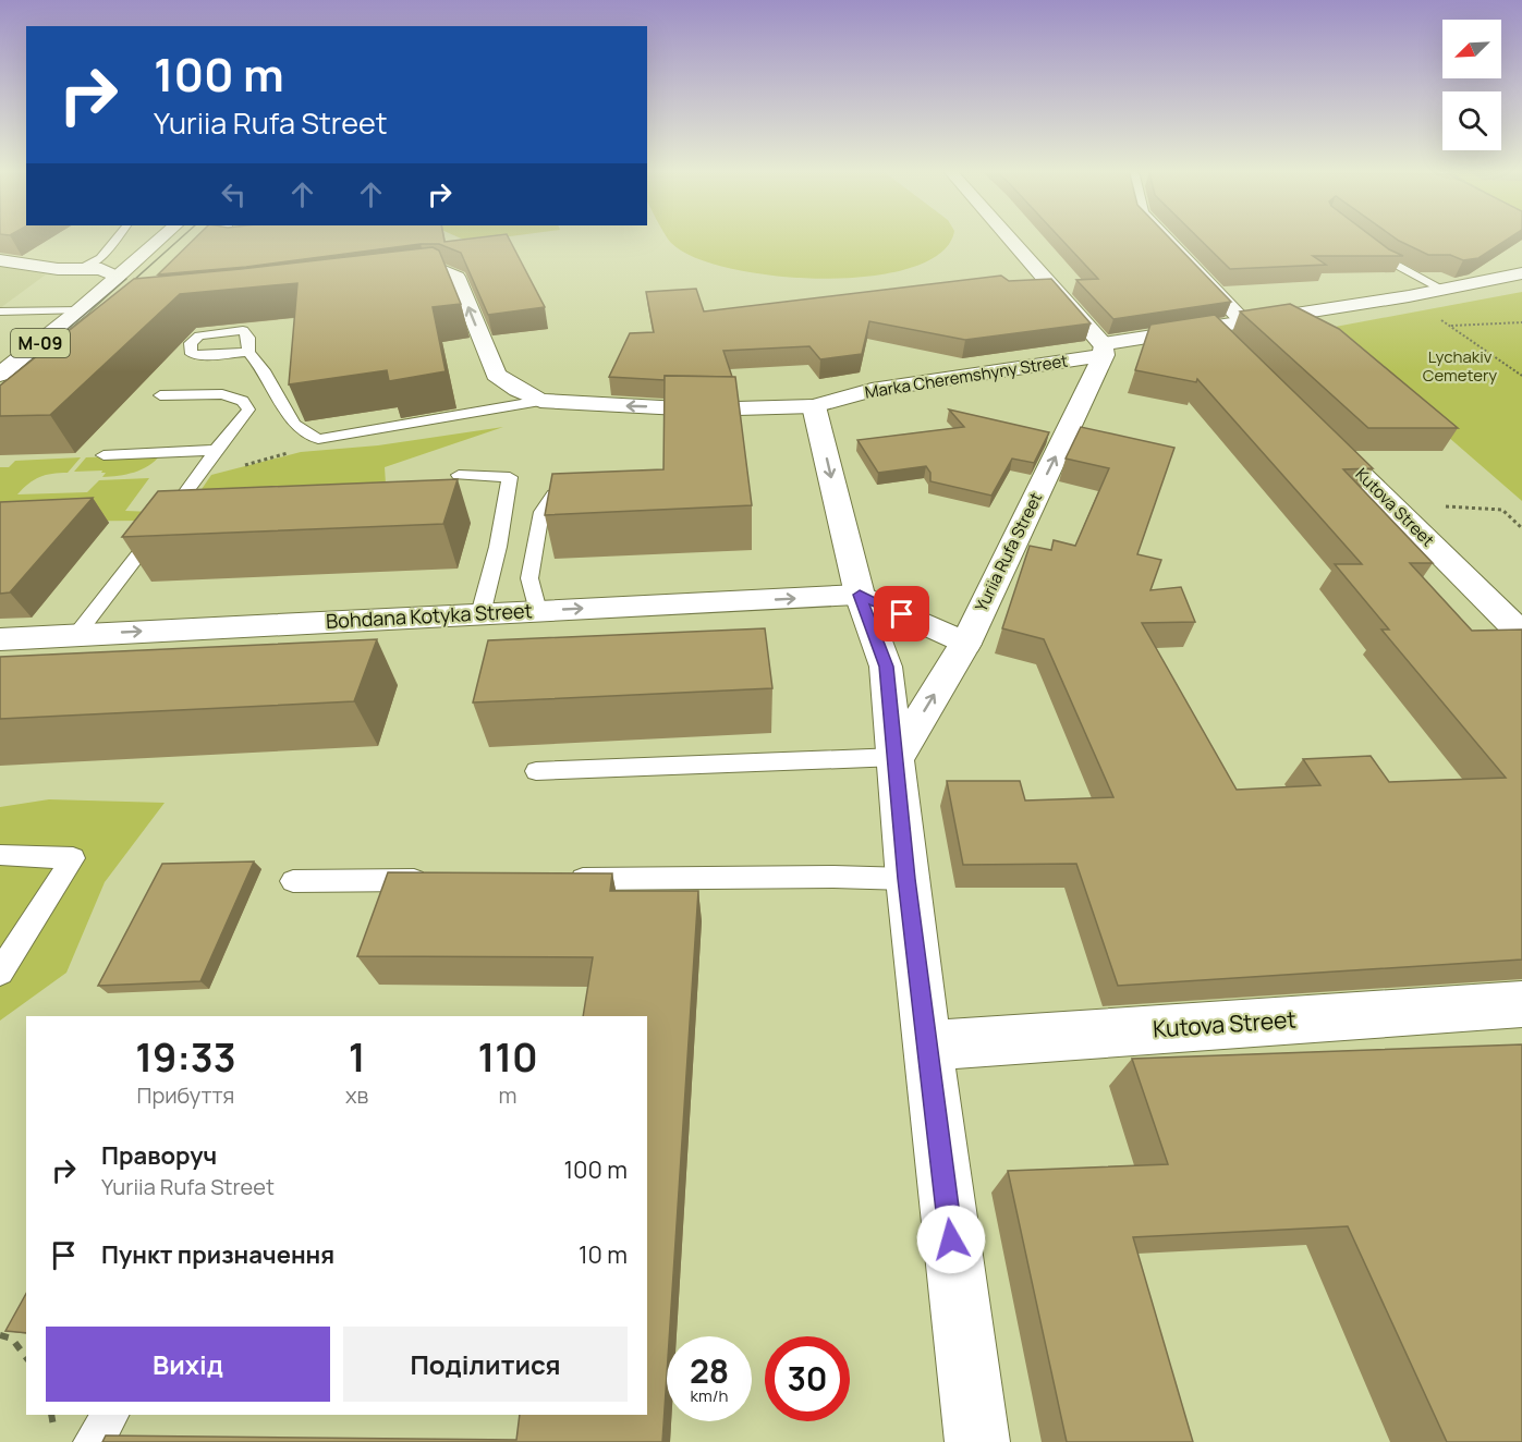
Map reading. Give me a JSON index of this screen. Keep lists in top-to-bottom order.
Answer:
{
  "streets": {
    "street": [
      "М-09",
      "Marka Cheremshyny Street",
      "Kutova Street",
      "Yuriia Rufa Street",
      "Bohdana Kotyka Street"
    ]
  },
  "crossings": [
    ["Marka Cheremshyny Street", "Yuriia Rufa Street"]
  ],
  "one_way": ["Marka Cheremshyny Street", "Yuriia Rufa Street", "Bohdana Kotyka Street"],
  "parks": ["Lychakiv Cemetery"],
  "north": "bottom left",
  "page": {
    "turn": ["100 m", "Yuriia Rufa Street"],
    "eta": [
      "19:33",
      "Прибуття",
      "1",
      "хв",
      "110",
      "m"
    ],
    "list": [
      {
        "name": "Праворуч",
        "note": "Yuriia Rufa Street",
        "value": "100 m"
      },
      {
        "name": "Пункт призначення",
        "value": "10 m"
      }
    ],
    "buttons": ["Вихід", "Поділитися"],
    "speed": "28 km/h",
    "limit": "30"
  }
}
